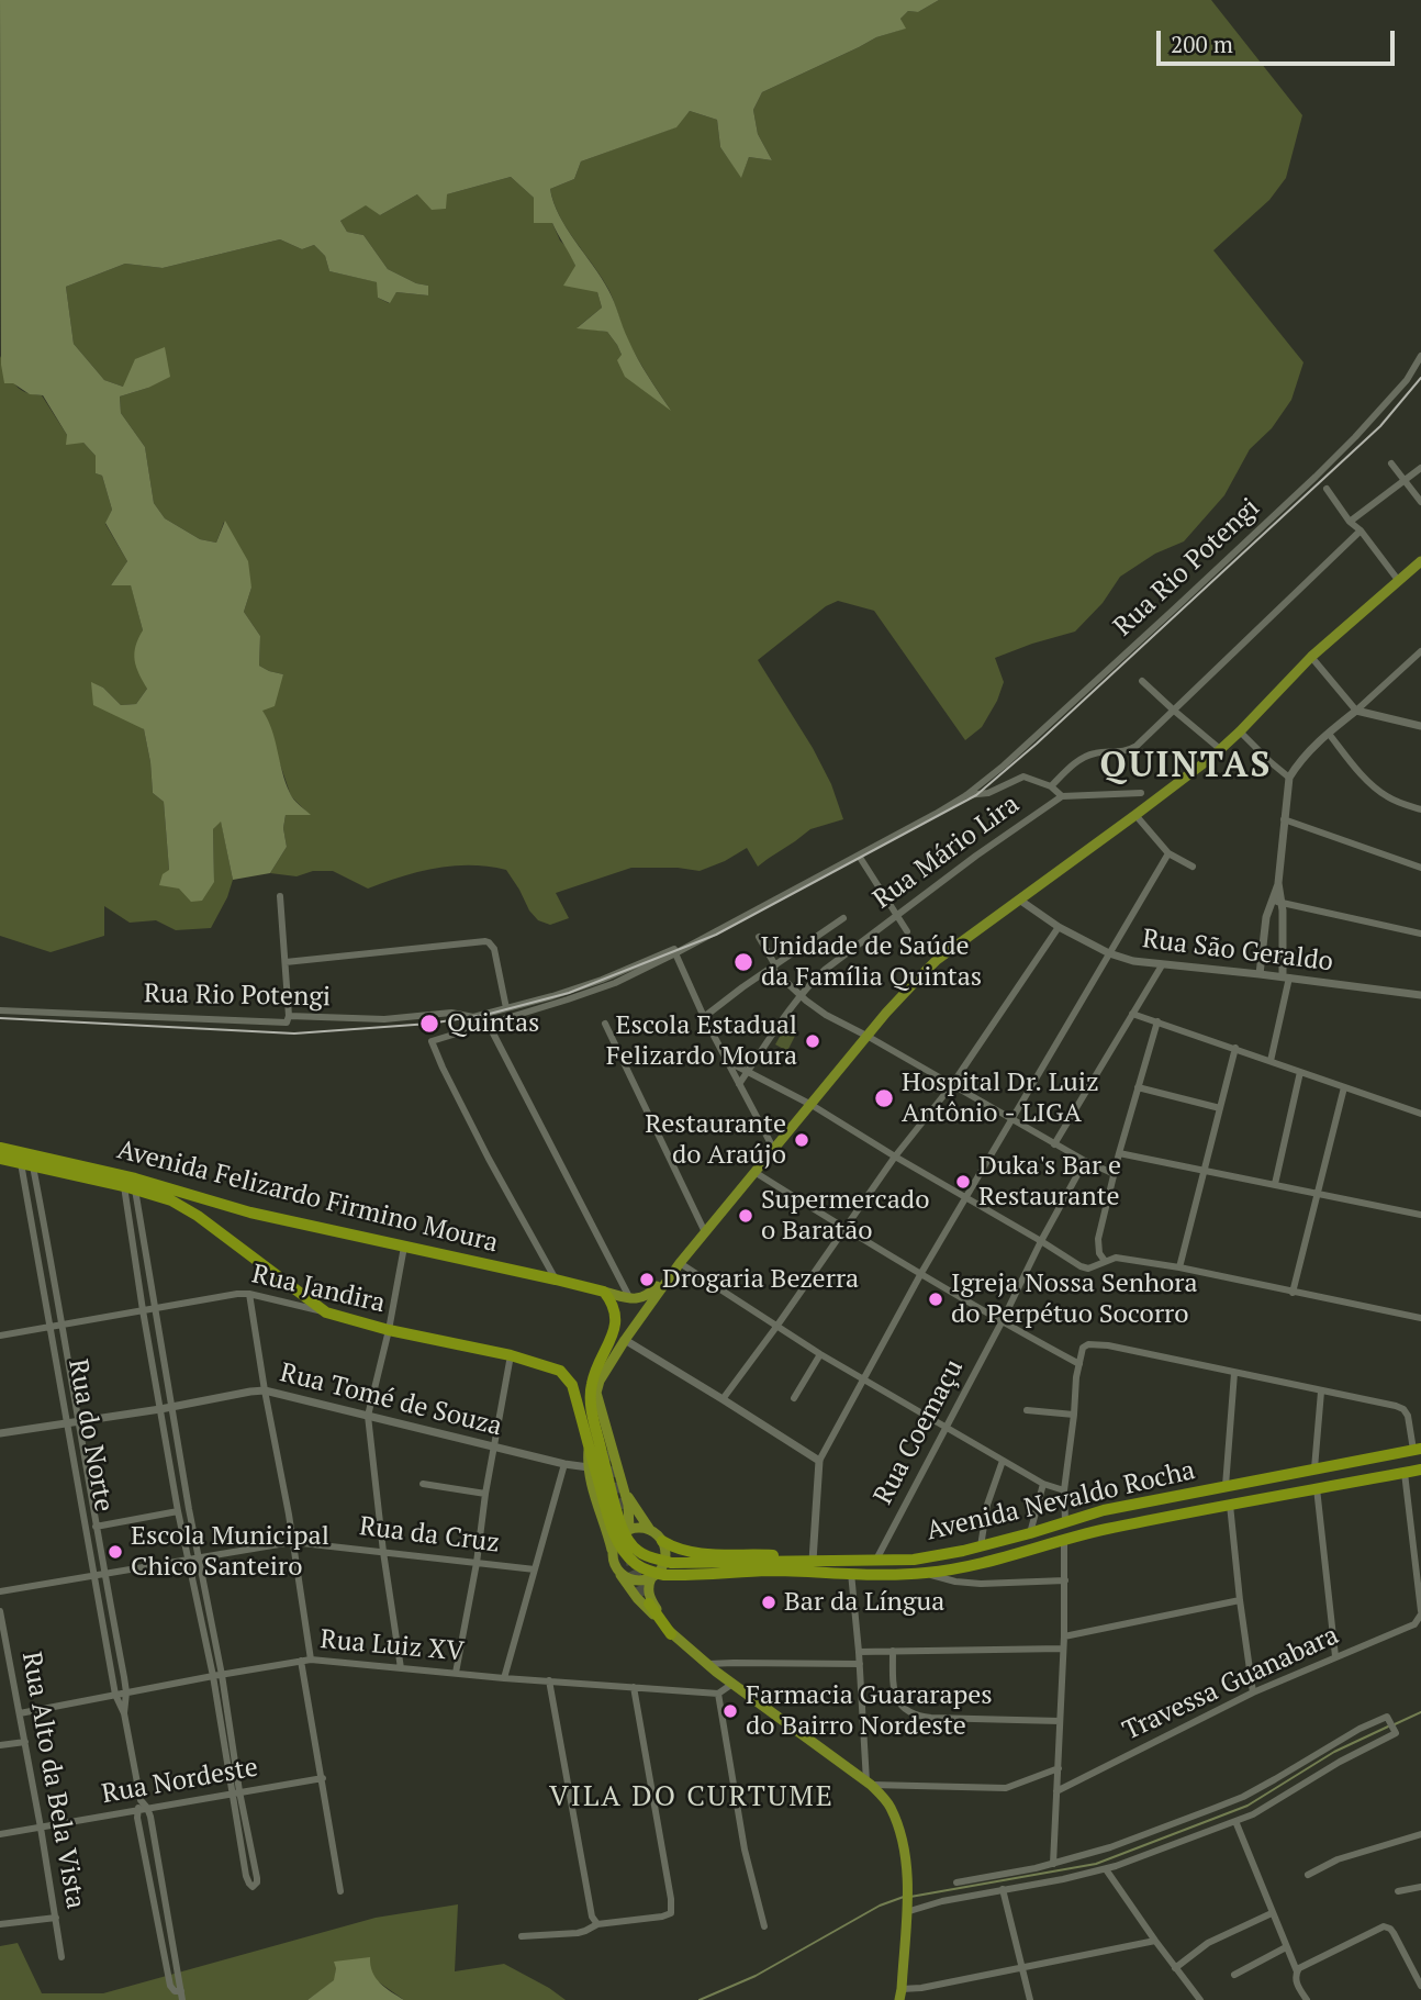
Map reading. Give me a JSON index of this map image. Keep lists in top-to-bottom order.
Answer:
{
  "streets": {
    "highway": ["Avenida Felizardo Firmino Moura", "Rua Jandira", "Avenida Nevaldo Rocha"],
    "street": [
      "Rua Rio Potengi",
      "Rua Mário Lira",
      "Rua São Geraldo",
      "Rua Tomé de Souza",
      "Rua Coemaçu",
      "Rua do Norte",
      "Rua da Cruz",
      "Rua Luiz XV",
      "Travessa Guanabara",
      "Rua Alto da Bela Vista",
      "Rua Nordeste"
    ]
  },
  "crossings": [
    ["Rua Rio Potengi", "Avenida Felizardo Firmino Moura"],
    ["Avenida Felizardo Firmino Moura", "Rua Jandira"],
    ["Avenida Felizardo Firmino Moura", "Rua do Norte"],
    ["Rua Jandira", "Rua Tomé de Souza"],
    ["Rua Jandira", "Rua do Norte"],
    ["Rua Jandira", "Avenida Nevaldo Rocha"],
    ["Rua Tomé de Souza", "Rua do Norte"],
    ["Rua Tomé de Souza", "Avenida Nevaldo Rocha"],
    ["Rua Coemaçu", "Avenida Nevaldo Rocha"],
    ["Rua do Norte", "Rua da Cruz"],
    ["Rua do Norte", "Rua Luiz XV"],
    ["Rua do Norte", "Rua Nordeste"],
    ["Rua Luiz XV", "Rua Alto da Bela Vista"],
    ["Rua Alto da Bela Vista", "Rua Nordeste"]
  ],
  "districts": ["QUINTAS", "VILA DO CURTUME"],
  "places": [
    "Unidade de Saúde da Família Quintas",
    "Quintas",
    "Escola Estadual Felizardo Moura",
    "Hospital Dr. Luiz Antônio - LIGA",
    "Restaurante do Araújo",
    "Duka's Bar e Restaurante",
    "Supermercado o Baratão",
    "Drogaria Bezerra",
    "Igreja Nossa Senhora do Perpétuo Socorro",
    "Escola Municipal Chico Santeiro",
    "Bar da Língua",
    "Farmacia Guararapes do Bairro Nordeste"
  ],
  "scale_bar": "200 m"
}
